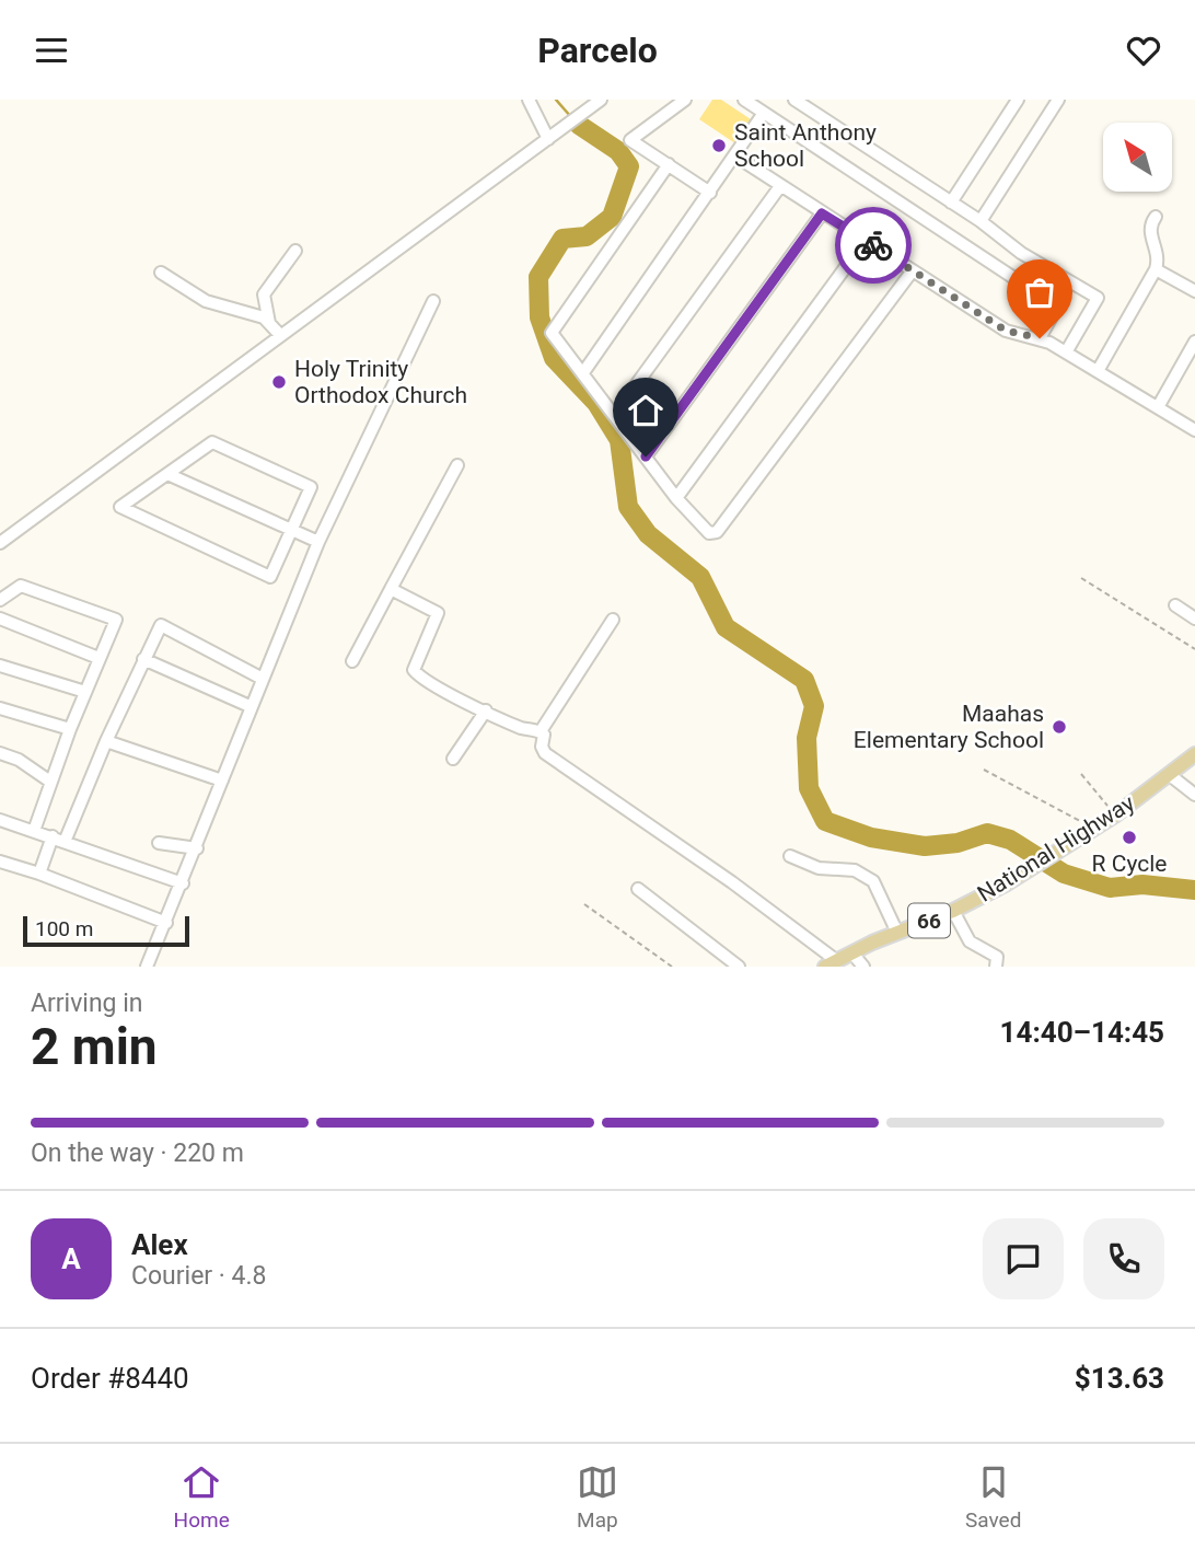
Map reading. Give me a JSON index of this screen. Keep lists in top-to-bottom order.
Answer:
{
  "streets": {
    "main road": ["National Highway", "66"]
  },
  "places": [
    "Saint Anthony School",
    "Holy Trinity Orthodox Church",
    "Maahas Elementary School",
    "R Cycle"
  ],
  "scale_bar": "100 m",
  "north": "top left",
  "page": {
    "header": "Parcelo",
    "scale": "100 m",
    "heading": ["2 min", "Arriving in", "14:40–14:45"],
    "panel": [
      "Alex",
      "Courier · 4.8",
      "Order #8440",
      "$13.63"
    ],
    "bar": "On the way · 220 m",
    "round": "A",
    "tabs": ["Home", "Map", "Saved"]
  }
}
